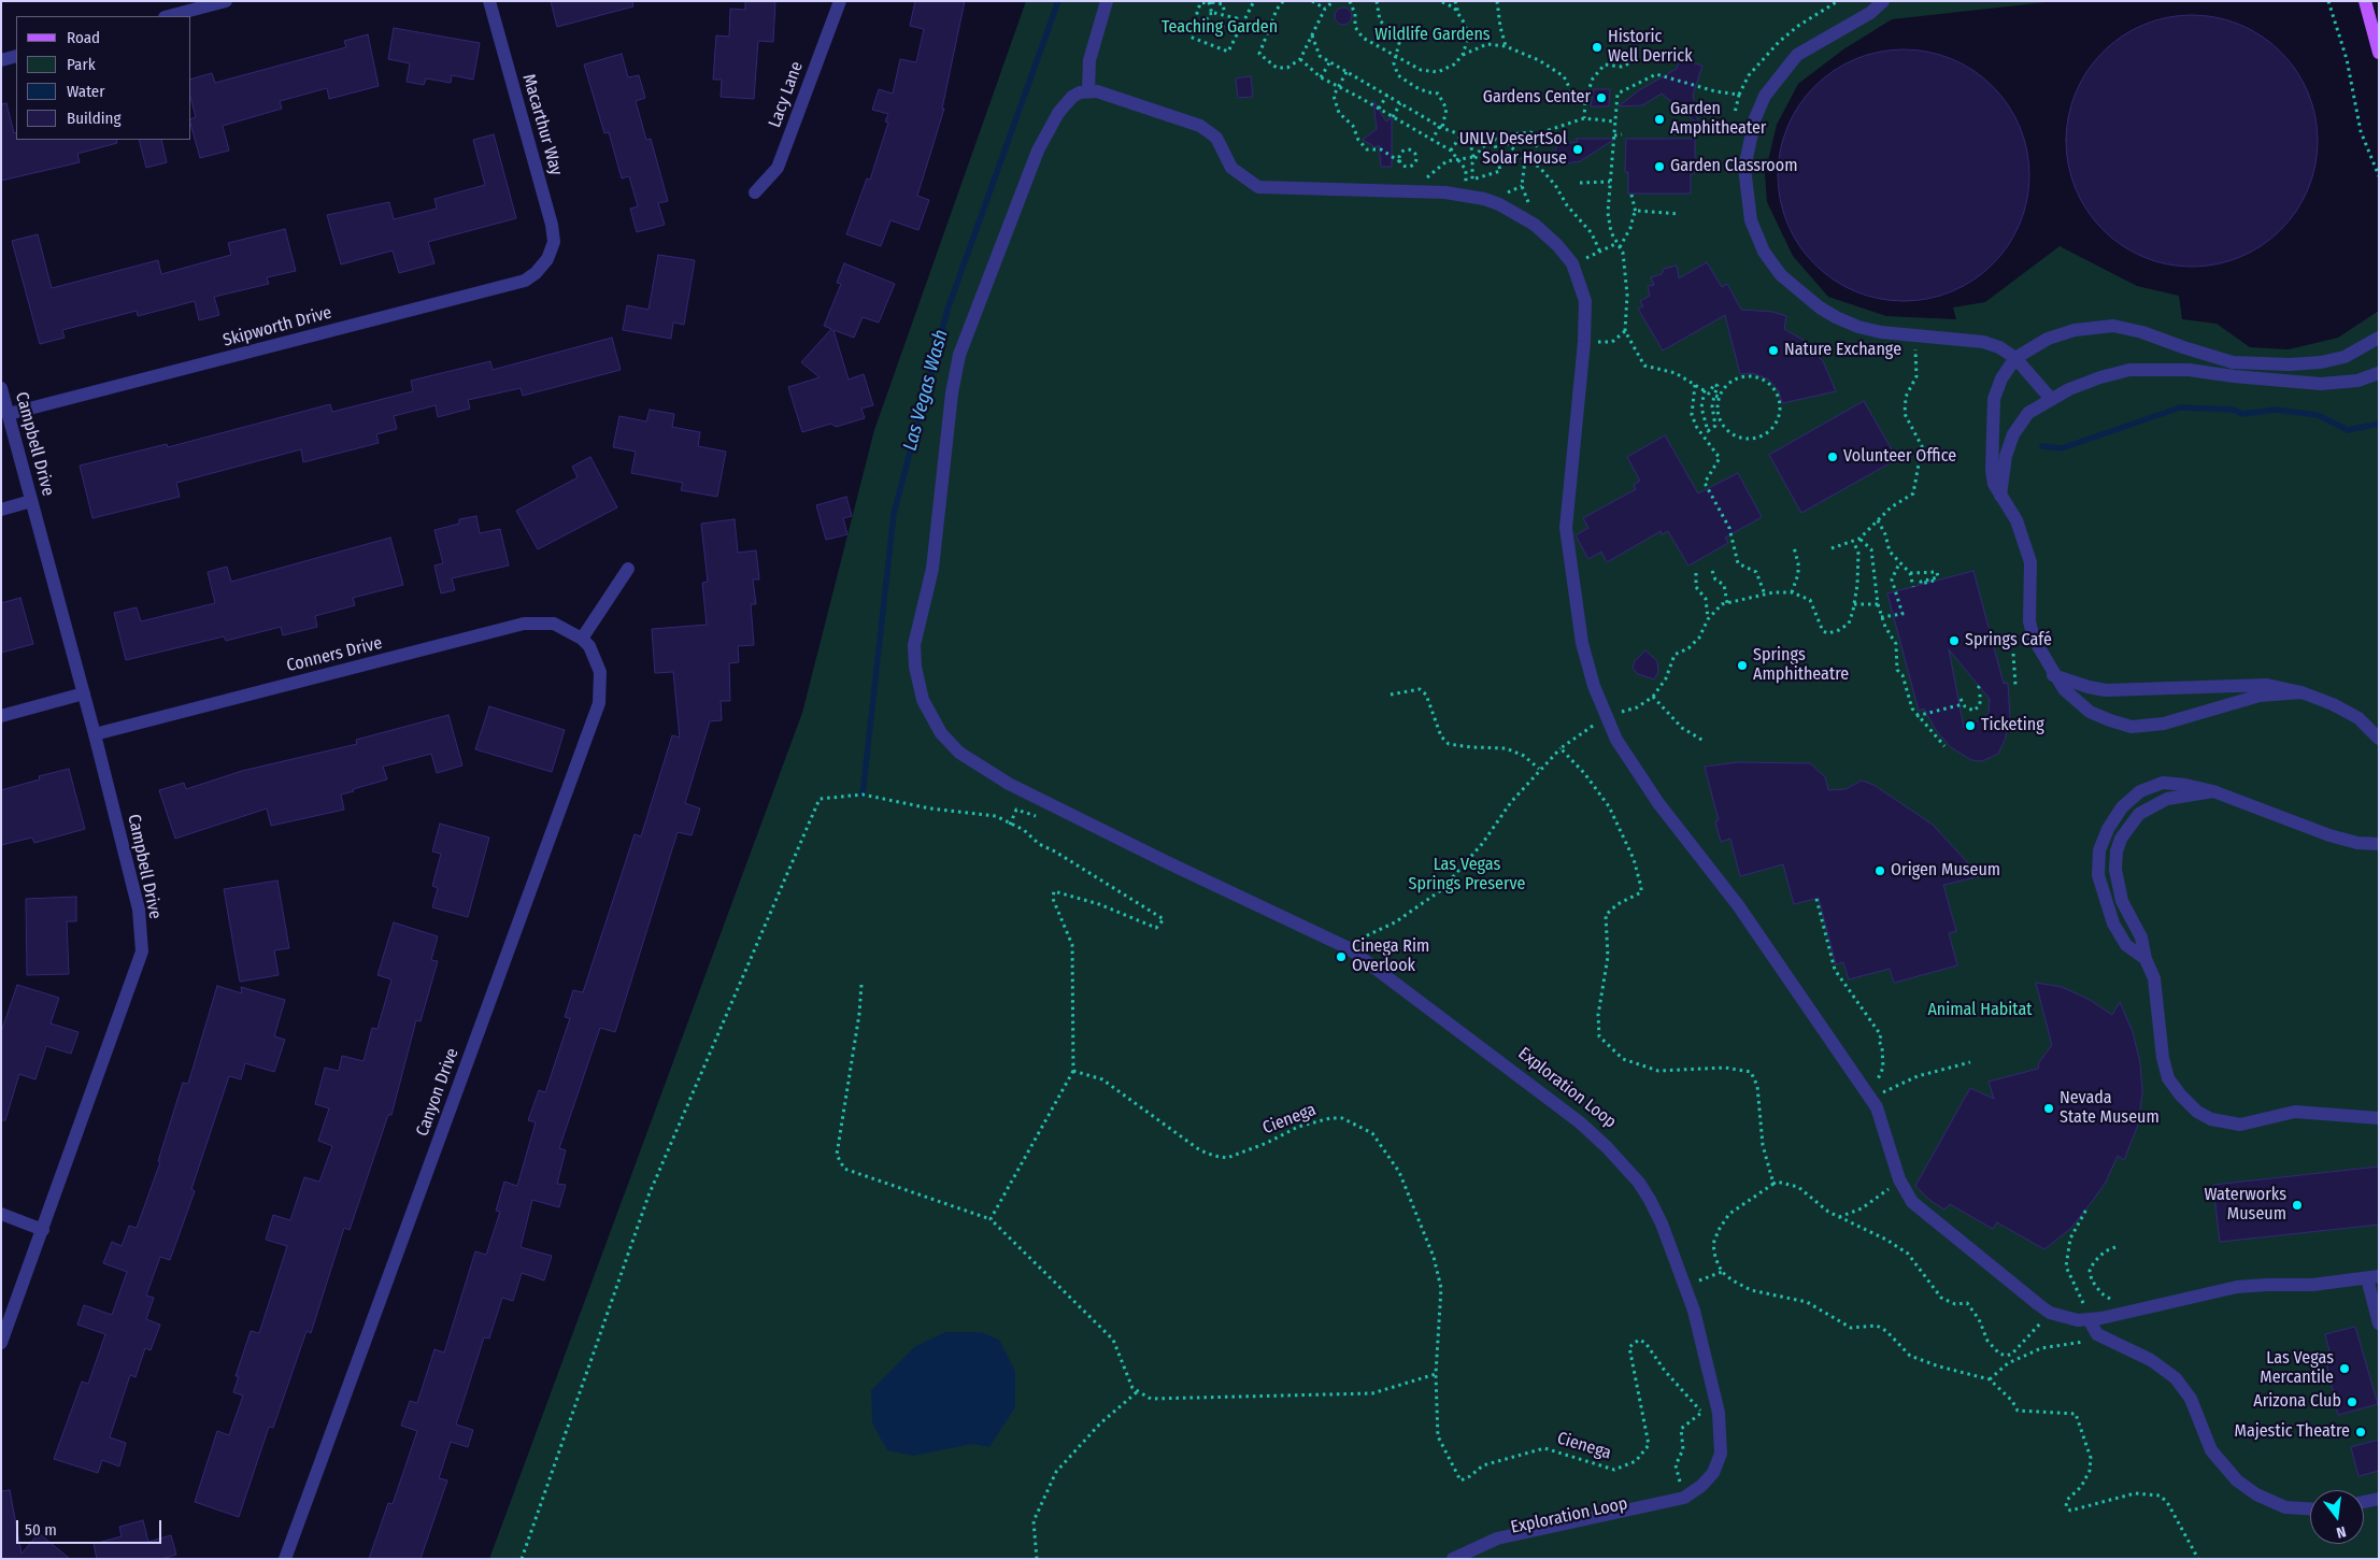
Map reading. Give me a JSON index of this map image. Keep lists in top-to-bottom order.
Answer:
{
  "streets": {
    "street": [
      "Lacy Lane",
      "Macarthur Way",
      "Skipworth Drive",
      "Campbell Drive",
      "Conners Drive",
      "Canyon Drive"
    ],
    "path": ["Cienega"]
  },
  "crossings": [
    ["Macarthur Way", "Skipworth Drive"],
    ["Skipworth Drive", "Campbell Drive"],
    ["Campbell Drive", "Conners Drive"],
    ["Conners Drive", "Canyon Drive"]
  ],
  "water": ["Las Vegas Wash"],
  "parks": [
    "Teaching Garden",
    "Wildlife Gardens",
    "Las Vegas Springs Preserve",
    "Animal Habitat"
  ],
  "places": [
    "Historic Well Derrick",
    "Gardens Center",
    "Garden Amphitheater",
    "UNLV DesertSol Solar House",
    "Garden Classroom",
    "Nature Exchange",
    "Volunteer Office",
    "Springs Café",
    "Springs Amphitheatre",
    "Ticketing",
    "Origen Museum",
    "Cinega Rim Overlook",
    "Nevada State Museum",
    "Waterworks Museum",
    "Las Vegas Mercantile",
    "Arizona Club",
    "Majestic Theatre"
  ],
  "legend": [
    "Road",
    "Park",
    "Water",
    "Building"
  ],
  "scale_bar": "50 m",
  "north": "bottom"
}
